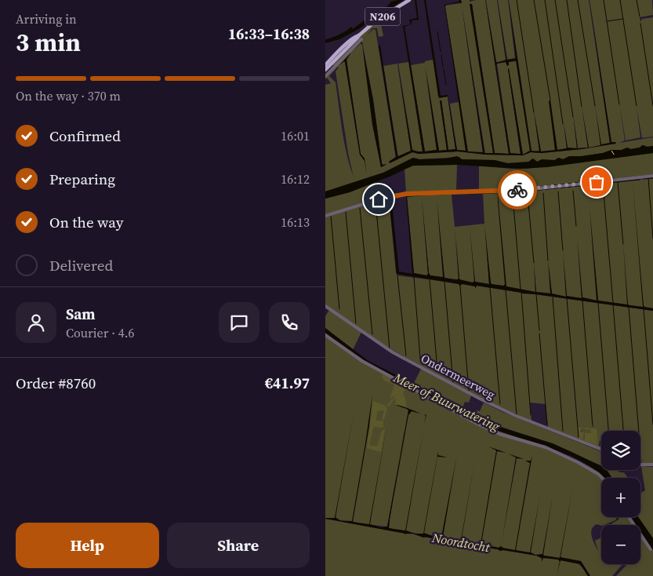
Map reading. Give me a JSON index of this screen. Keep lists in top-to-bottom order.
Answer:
{
  "streets": {
    "main road": ["N206"],
    "street": ["Ondermeerweg"]
  },
  "water": ["Meer of Buurwatering", "Noordtocht"],
  "page": {
    "heading": ["3 min", "Arriving in", "16:33–16:38"],
    "panel": [
      "Sam",
      "Courier · 4.6",
      "Order #8760",
      "€41.97"
    ],
    "bar": "On the way · 370 m",
    "list": [
      ["Confirmed", "16:01"],
      ["Preparing", "16:12"],
      ["On the way", "16:13"],
      "Delivered"
    ],
    "map_buttons": ["+", "−"],
    "buttons": ["Help", "Share"]
  }
}
